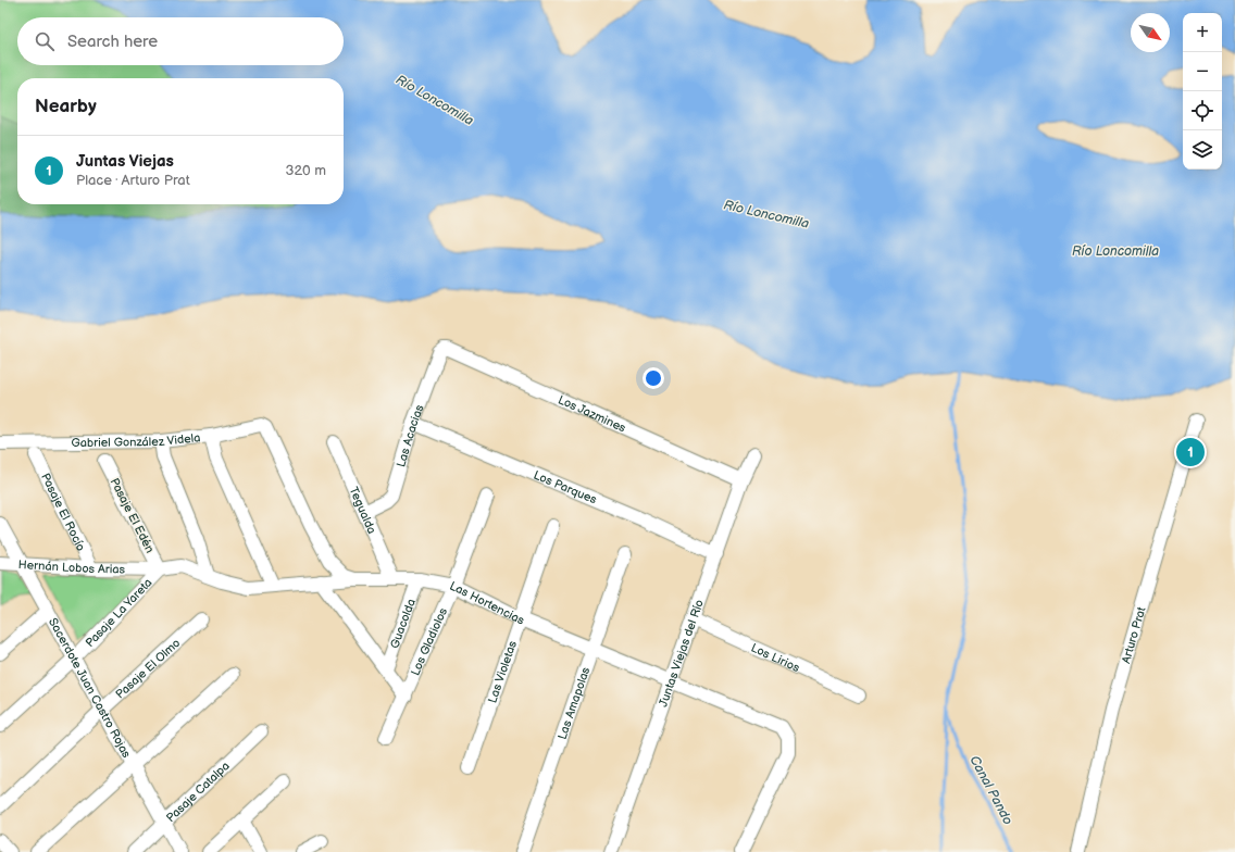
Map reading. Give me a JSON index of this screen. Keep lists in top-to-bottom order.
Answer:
{
  "streets": {
    "street": [
      "Los Jazmines",
      "Las Acacias",
      "Gabriel González Videla",
      "Los Parques",
      "Tegualda",
      "Pasaje El Rocío",
      "Pasaje El Edén",
      "Hernán Lobos Arias",
      "Las Hortencias",
      "Pasaje La Yareta",
      "Guacolda",
      "Arturo Prat",
      "Los Gladiolos",
      "Juntas Viejas del Río",
      "Los Lirios",
      "Pasaje El Olmo",
      "Las Violetas",
      "Sacerdote Juan Castro Rojas",
      "Las Amapolas",
      "Pasaje Catalpa"
    ]
  },
  "crossings": [
    ["Los Jazmines", "Las Acacias"],
    ["Los Jazmines", "Juntas Viejas del Río"],
    ["Las Acacias", "Los Parques"],
    ["Las Acacias", "Tegualda"],
    ["Gabriel González Videla", "Las Hortencias"],
    ["Los Parques", "Juntas Viejas del Río"],
    ["Tegualda", "Las Hortencias"],
    ["Pasaje El Rocío", "Hernán Lobos Arias"],
    ["Pasaje El Edén", "Hernán Lobos Arias"],
    ["Pasaje El Edén", "Pasaje La Yareta"],
    ["Hernán Lobos Arias", "Las Hortencias"],
    ["Hernán Lobos Arias", "Pasaje La Yareta"],
    ["Hernán Lobos Arias", "Sacerdote Juan Castro Rojas"],
    ["Las Hortencias", "Guacolda"],
    ["Las Hortencias", "Los Gladiolos"],
    ["Las Hortencias", "Juntas Viejas del Río"],
    ["Las Hortencias", "Las Violetas"],
    ["Las Hortencias", "Las Amapolas"],
    ["Pasaje La Yareta", "Sacerdote Juan Castro Rojas"],
    ["Juntas Viejas del Río", "Los Lirios"],
    ["Pasaje El Olmo", "Sacerdote Juan Castro Rojas"],
    ["Sacerdote Juan Castro Rojas", "Pasaje Catalpa"]
  ],
  "water": ["Río Loncomilla", "Canal Pando"],
  "north": "bottom right",
  "page": {
    "map_buttons": ["+", "−"],
    "search": "Search here",
    "heading": "Nearby",
    "list": [
      {
        "mark": "1",
        "name": "Juntas Viejas",
        "note": "Place · Arturo Prat",
        "value": "320 m"
      }
    ],
    "pins": "1"
  }
}
